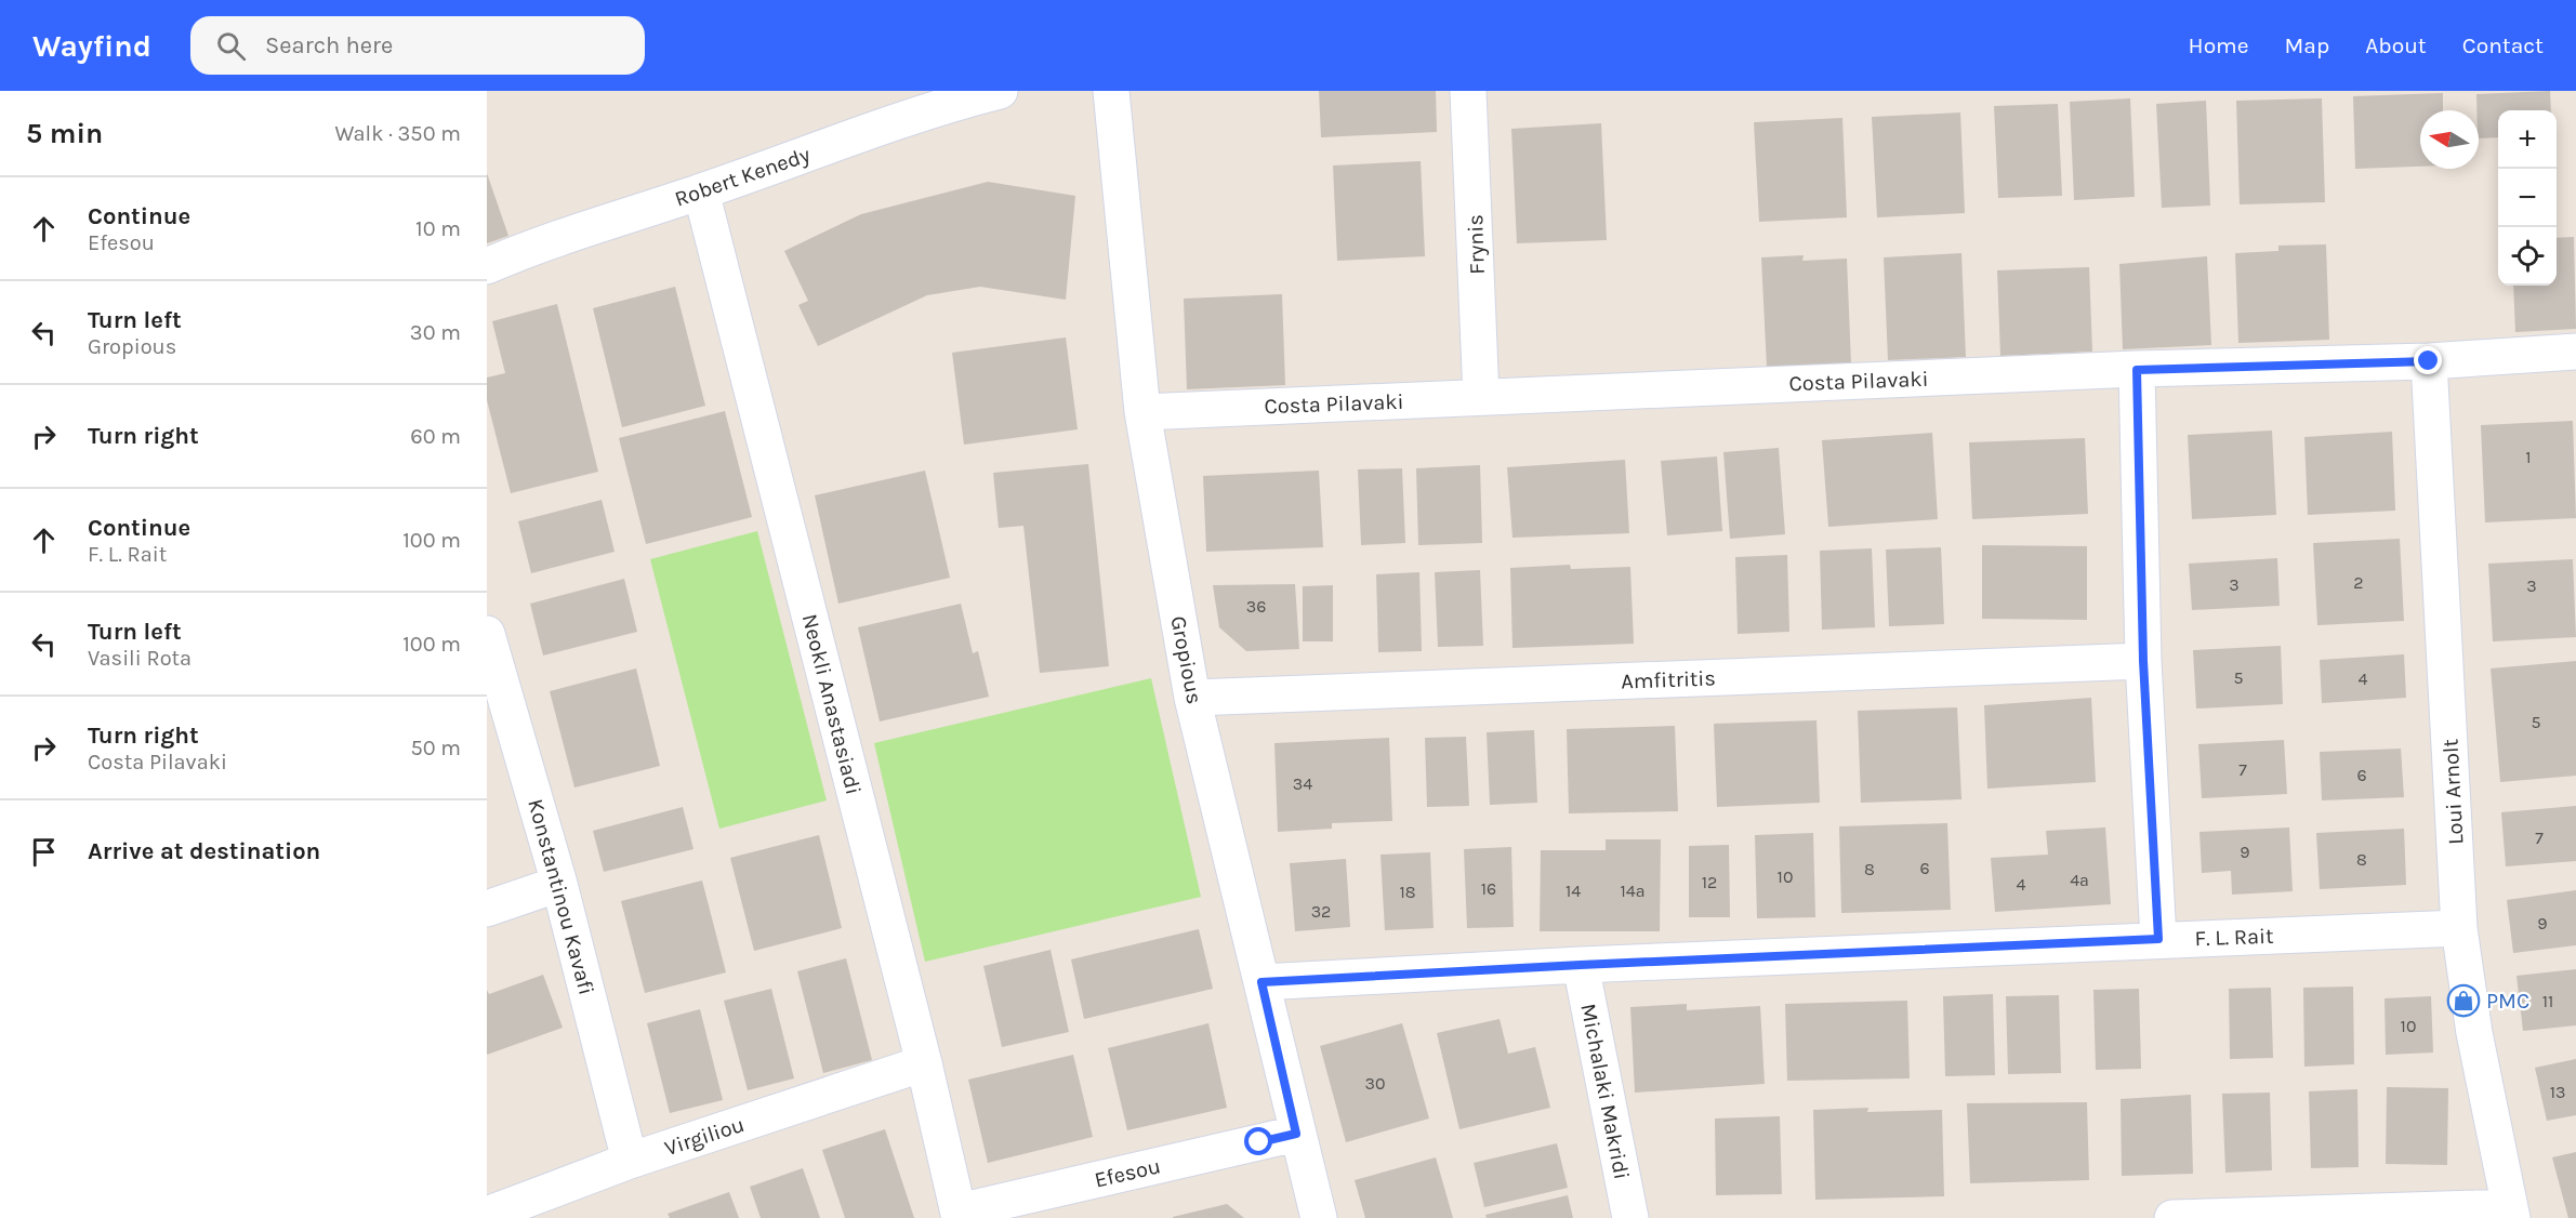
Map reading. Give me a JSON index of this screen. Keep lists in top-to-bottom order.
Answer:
{
  "streets": {
    "street": [
      "Robert Kenedy",
      "Frynis",
      "Costa Pilavaki",
      "Gropious",
      "Amfitritis",
      "Neokli Anastasiadi",
      "Loui Arnolt",
      "Konstantinou Kavafi",
      "F. L. Rait",
      "Michalaki Makridi",
      "Virgiliou",
      "Efesou"
    ]
  },
  "crossings": [
    ["Robert Kenedy", "Neokli Anastasiadi"],
    ["Frynis", "Costa Pilavaki"],
    ["Costa Pilavaki", "Gropious"],
    ["Costa Pilavaki", "Loui Arnolt"],
    ["Gropious", "Amfitritis"],
    ["Gropious", "F. L. Rait"],
    ["Gropious", "Efesou"],
    ["Neokli Anastasiadi", "Virgiliou"],
    ["Neokli Anastasiadi", "Efesou"],
    ["Loui Arnolt", "F. L. Rait"],
    ["Konstantinou Kavafi", "Virgiliou"],
    ["F. L. Rait", "Michalaki Makridi"]
  ],
  "places": {
    "shop": ["PMC"]
  },
  "house_numbers": [
    "1",
    "2",
    "3",
    "3",
    "36",
    "5",
    "4",
    "5",
    "7",
    "6",
    "34",
    "7",
    "9",
    "8",
    "6",
    "8",
    "10",
    "4a",
    "12",
    "4",
    "16",
    "14",
    "14a",
    "18",
    "32",
    "9",
    "11",
    "10",
    "30",
    "13"
  ],
  "north": "left",
  "page": {
    "header": "Wayfind",
    "search": "Search here",
    "nav": [
      "Home",
      "Map",
      "About",
      "Contact"
    ],
    "heading": ["5 min", "Walk · 350 m"],
    "map_buttons": ["+", "−"],
    "list": [
      ["Continue", "Efesou", "10 m"],
      ["Turn left", "Gropious", "30 m"],
      ["Turn right", "60 m"],
      ["Continue", "F. L. Rait", "100 m"],
      ["Turn left", "Vasili Rota", "100 m"],
      ["Turn right", "Costa Pilavaki", "50 m"],
      "Arrive at destination"
    ]
  }
}
